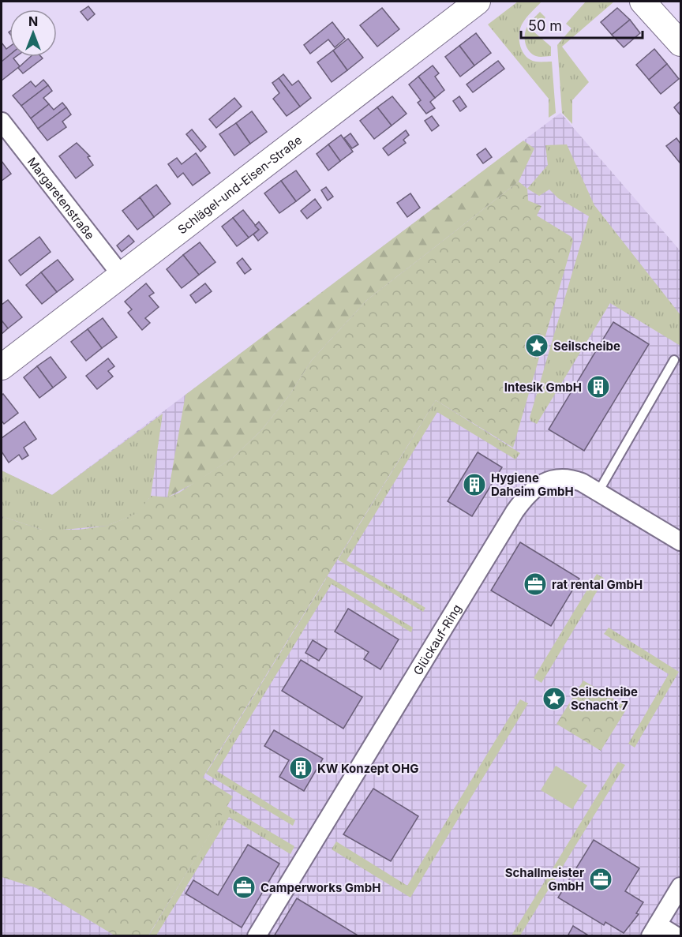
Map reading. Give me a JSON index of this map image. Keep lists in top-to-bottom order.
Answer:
{
  "streets": {
    "street": ["Schlägel-und-Eisen-Straße", "Margaretenstraße", "Glückauf-Ring"]
  },
  "crossings": [
    ["Schlägel-und-Eisen-Straße", "Margaretenstraße"]
  ],
  "places": {
    "place": ["Seilscheibe", "Seilscheibe Schacht 7"],
    "building": ["Intesik GmbH", "Hygiene Daheim GmbH", "KW Konzept OHG"],
    "office": ["rat rental GmbH", "Schallmeister GmbH", "Camperworks GmbH"]
  },
  "scale_bar": "50 m",
  "north": "top"
}
